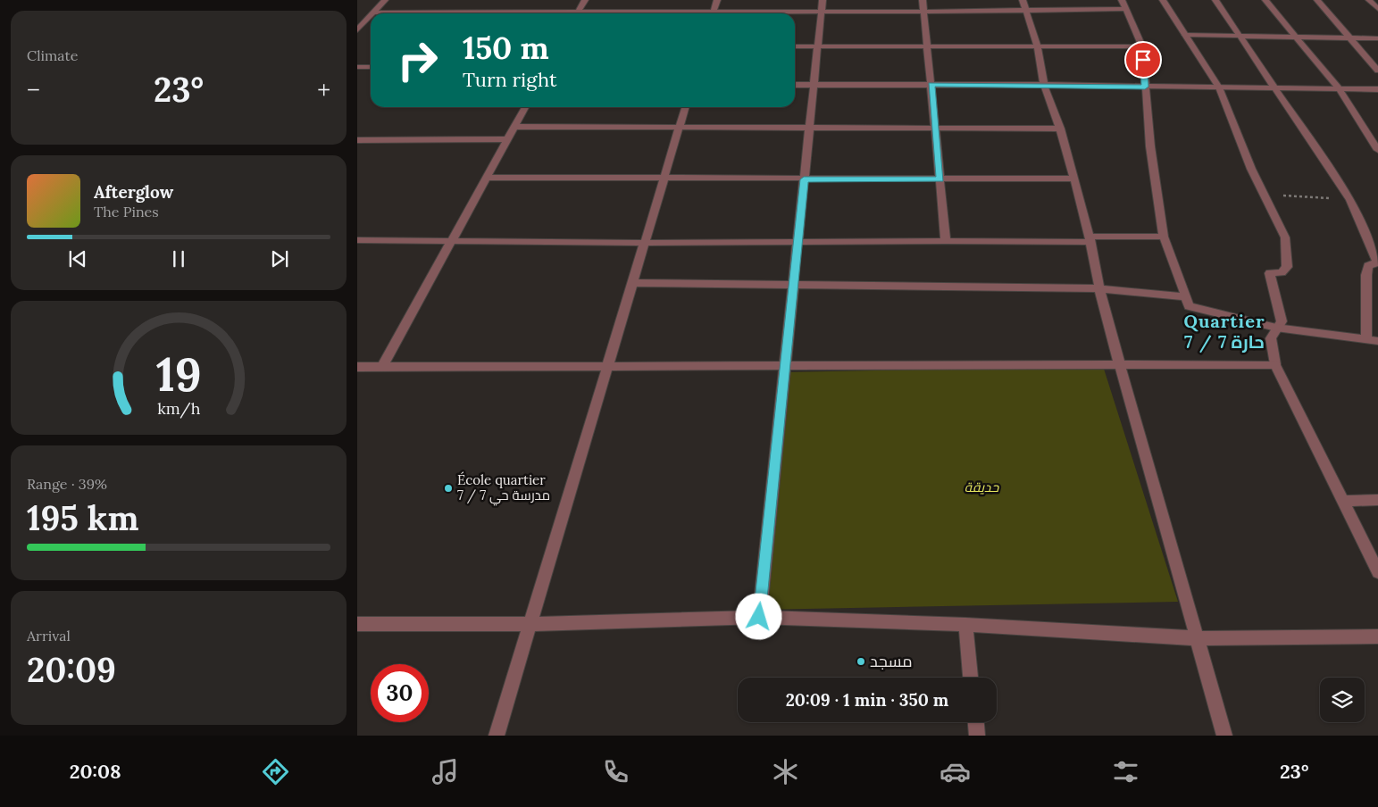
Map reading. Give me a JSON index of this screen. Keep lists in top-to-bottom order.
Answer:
{
  "districts": ["Quartier 7 / حارة 7"],
  "parks": ["حديقة"],
  "places": ["École quartier 7 / مدرسة حي 7", "مسجد"],
  "page": {
    "tile": [
      "Climate",
      ["Range · 39%", "195 km"],
      ["Arrival", "20:09"]
    ],
    "turn": ["150 m", "Turn right"],
    "heat": ["−", "23°", "+"],
    "song": ["Afterglow", "The Pines"],
    "limit": "30",
    "trip": "20:09 · 1 min · 350 m",
    "tabs": ["20:08", "23°"],
    "gauge": ["19", "km/h"]
  }
}
